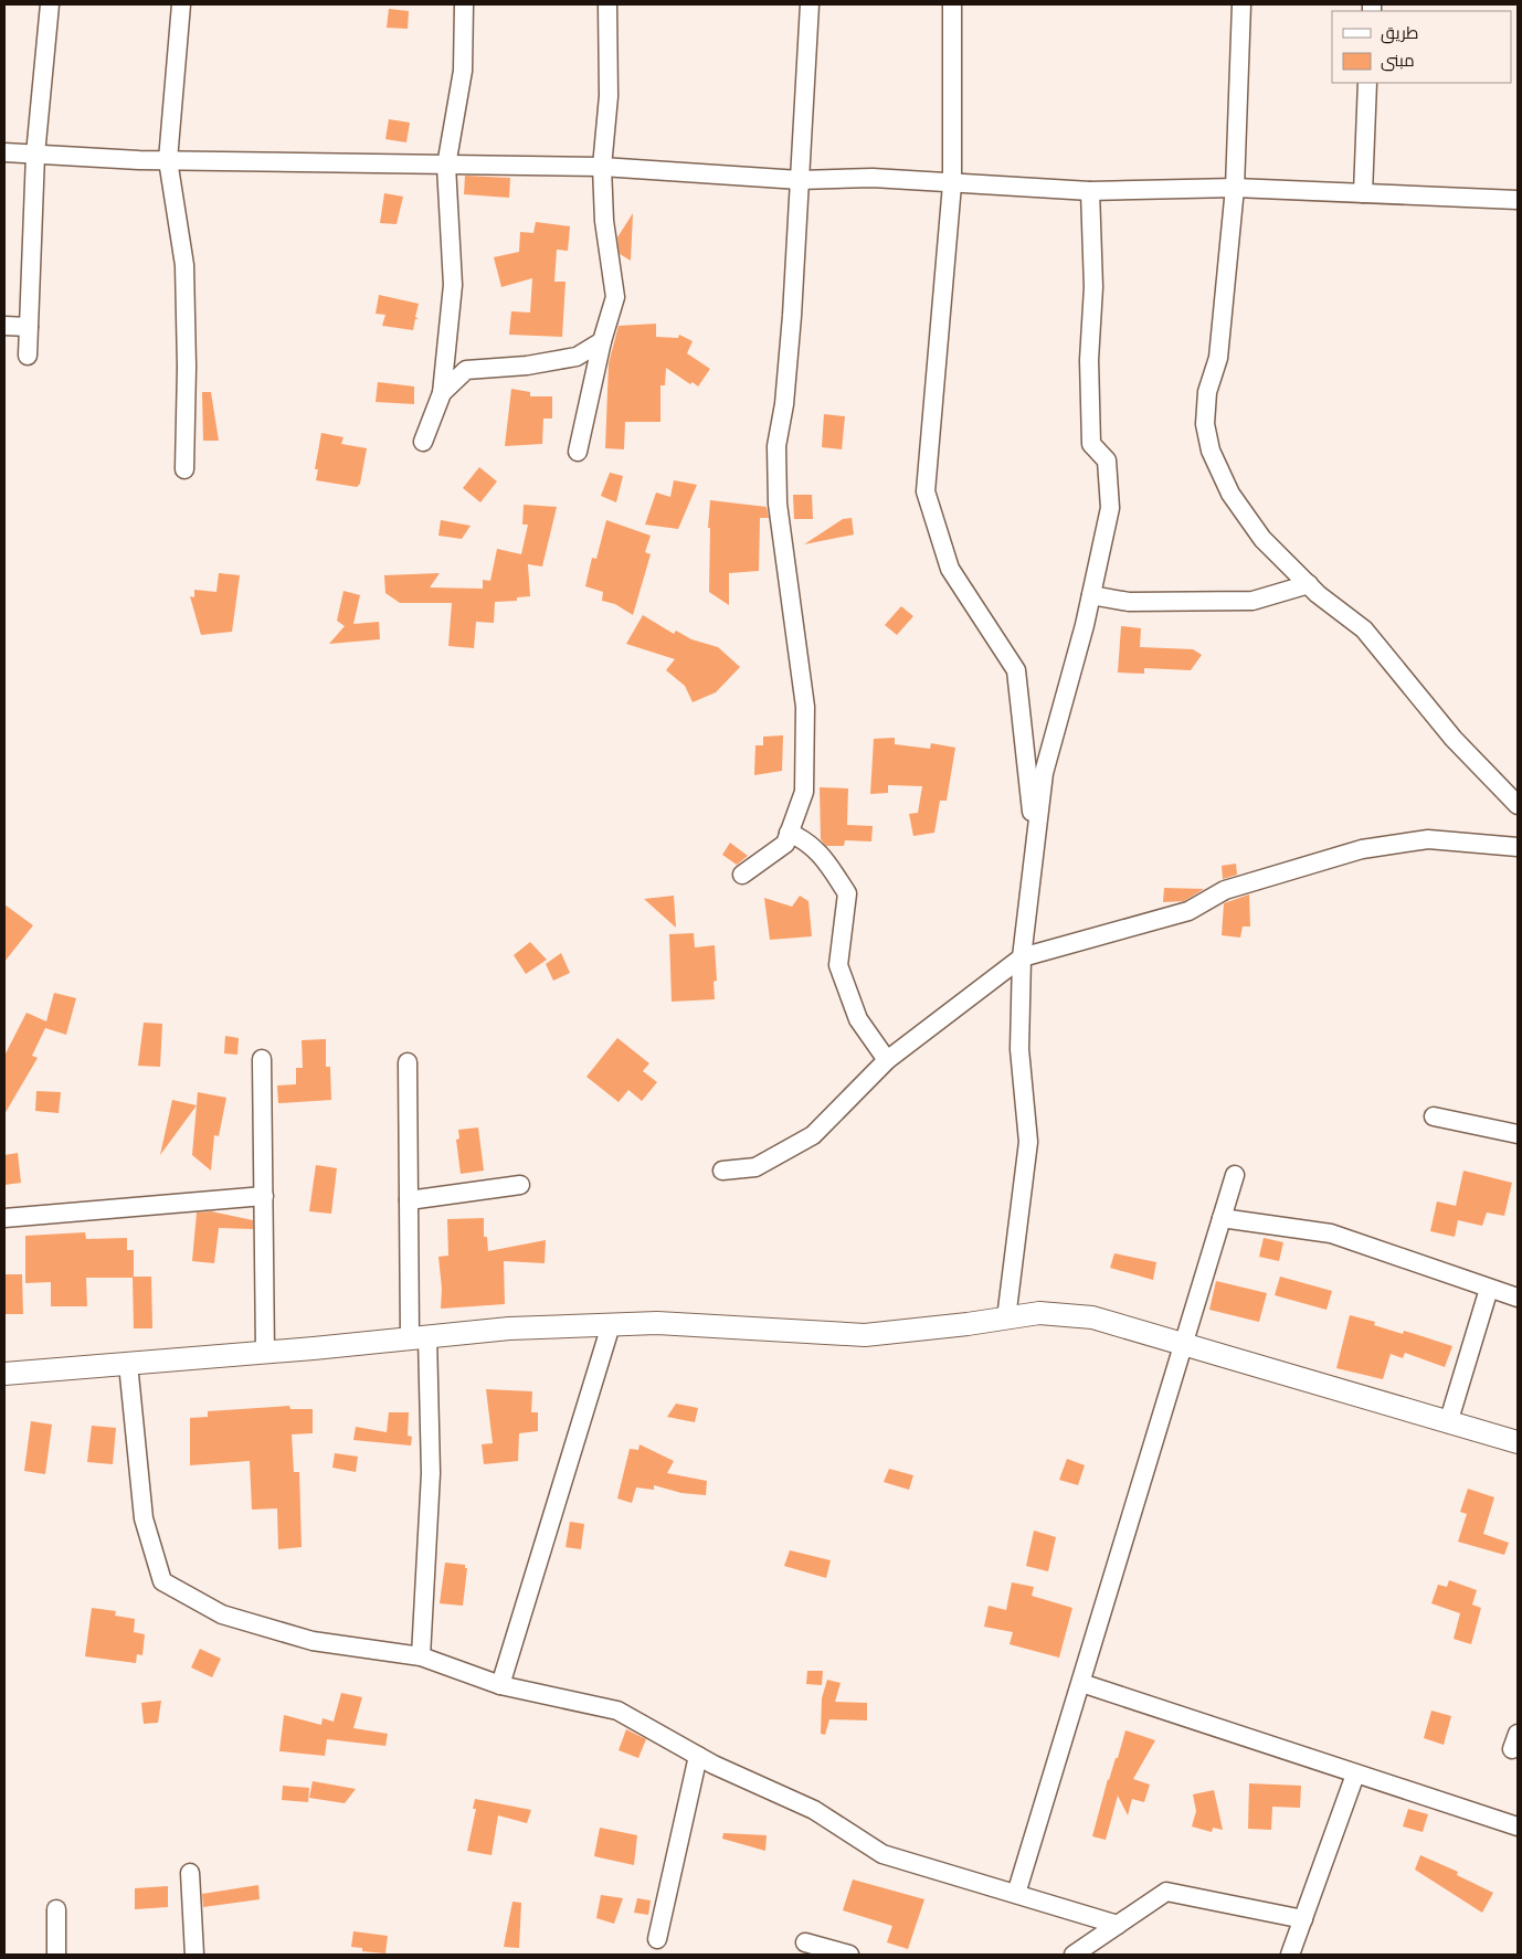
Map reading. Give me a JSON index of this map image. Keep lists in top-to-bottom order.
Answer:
{
  "legend": ["طريق", "مبنى"]
}
